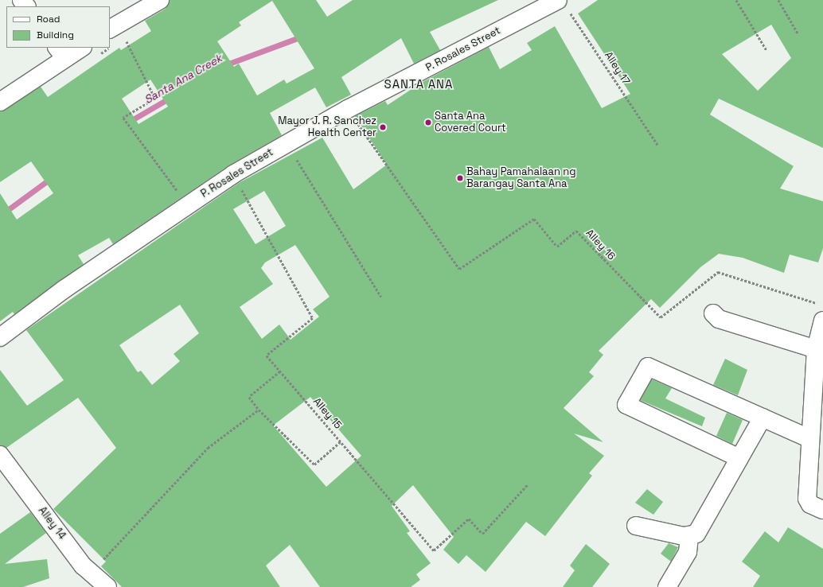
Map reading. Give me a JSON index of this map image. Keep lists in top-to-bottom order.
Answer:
{
  "streets": {
    "street": ["P. Rosales Street", "Alley 14"],
    "path": ["Alley 17", "Alley 16", "Alley 15"]
  },
  "crossings": [
    ["P. Rosales Street", "Alley 17"],
    ["P. Rosales Street", "Alley 16"],
    ["P. Rosales Street", "Alley 15"]
  ],
  "districts": ["SANTA ANA"],
  "water": ["Santa Ana Creek"],
  "places": ["Santa Ana Covered Court", "Mayor J. R. Sanchez Health Center", "Bahay Pamahalaan ng Barangay Santa Ana"],
  "legend": ["Road", "Building"]
}
